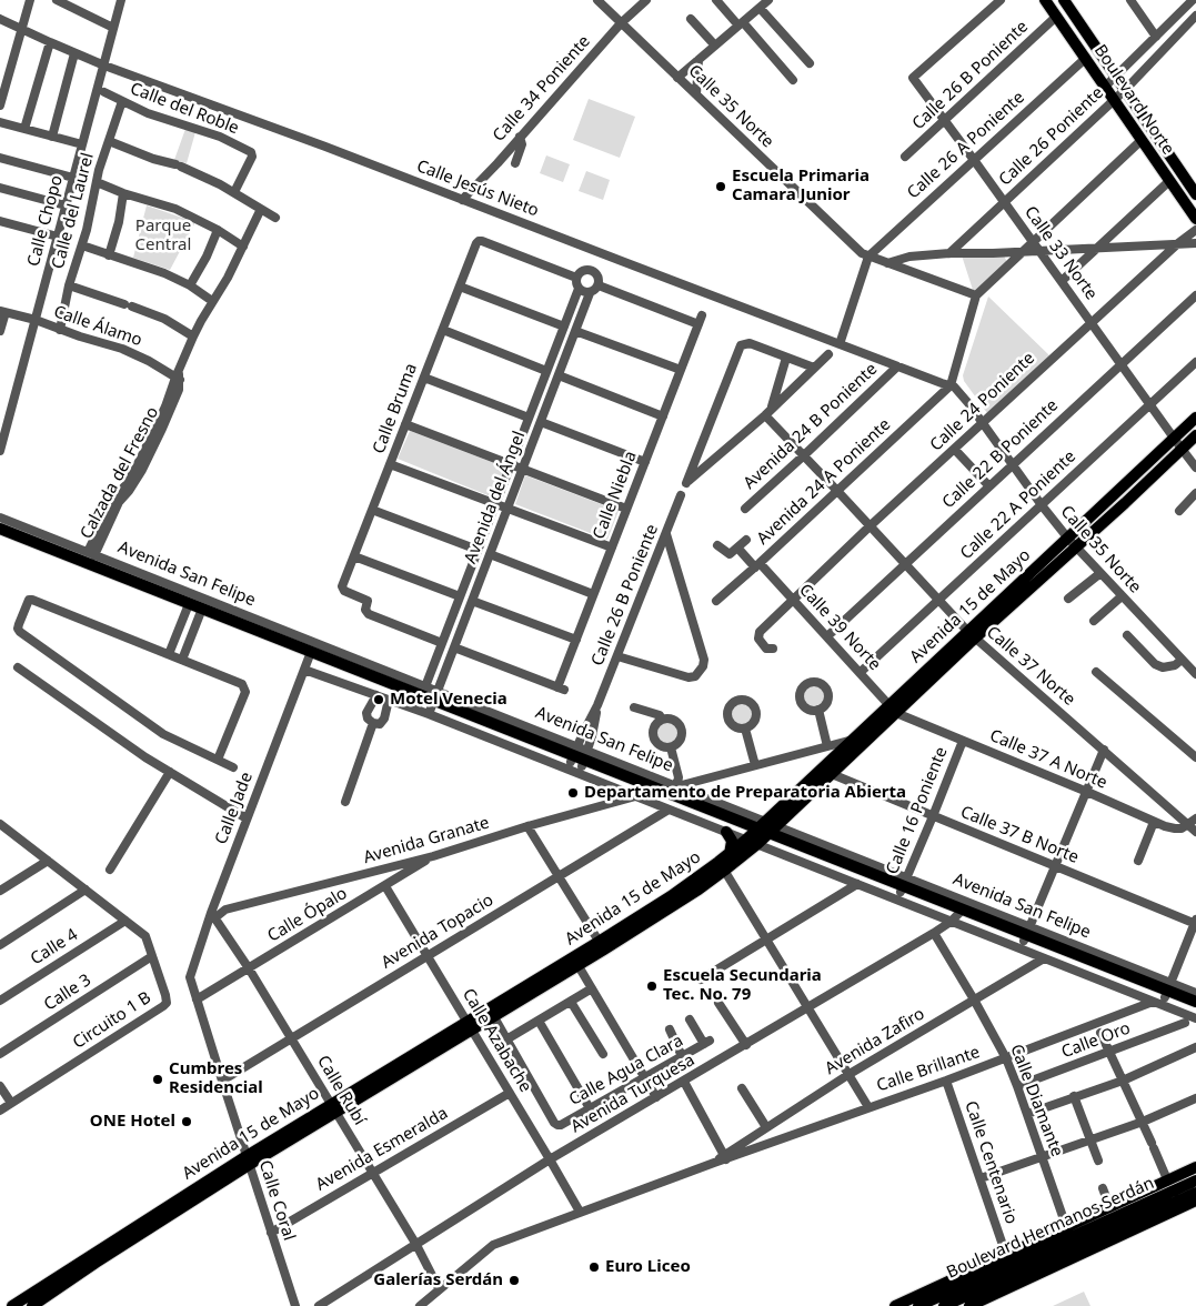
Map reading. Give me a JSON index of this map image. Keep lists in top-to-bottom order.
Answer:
{
  "streets": {
    "main road": [
      "Boulevard Norte",
      "Avenida San Felipe",
      "Avenida 15 de Mayo",
      "Boulevard Hermanos Serdán"
    ],
    "street": [
      "Calle 26 B Poniente",
      "Calle 34 Poniente",
      "Calle 35 Norte",
      "Calle del Roble",
      "Calle 26 Poniente",
      "Calle 26 A Poniente",
      "Calle Jesús Nieto",
      "Calle del Laurel",
      "Calle Chopo",
      "Calle 33 Norte",
      "Calle Álamo",
      "Calle 24 Poniente",
      "Calle Bruma",
      "Avenida 24 B Poniente",
      "Calle 22 B Poniente",
      "Calzada del Fresno",
      "Avenida 24 A Poniente",
      "Calle Niebla",
      "Avenida del Ángel",
      "Calle 22 A Poniente",
      "Calle 39 Norte",
      "Calle 37 Norte",
      "Calle 37 A Norte",
      "Calle Jade",
      "Calle 16 Poniente",
      "Calle 37 B Norte",
      "Avenida Granate",
      "Calle Ópalo",
      "Avenida Topacio",
      "Calle 4",
      "Calle 3",
      "Circuito 1 B",
      "Calle Azabache",
      "Calle Oro",
      "Avenida Zafiro",
      "Calle Brillante",
      "Calle Agua Clara",
      "Calle Rubí",
      "Avenida Turquesa",
      "Calle Diamante",
      "Avenida Esmeralda",
      "Calle Centenario",
      "Calle Coral"
    ]
  },
  "crossings": [
    ["Calle 26 B Poniente", "Boulevard Norte"],
    ["Calle 26 B Poniente", "Calle 33 Norte"],
    ["Calle 26 B Poniente", "Avenida San Felipe"],
    ["Calle 34 Poniente", "Calle 35 Norte"],
    ["Calle 34 Poniente", "Calle Jesús Nieto"],
    ["Boulevard Norte", "Calle 26 Poniente"],
    ["Boulevard Norte", "Calle 26 A Poniente"],
    ["Calle 35 Norte", "Calle 26 A Poniente"],
    ["Calle 35 Norte", "Calle Jesús Nieto"],
    ["Calle 35 Norte", "Calle 24 Poniente"],
    ["Calle 35 Norte", "Calle 22 B Poniente"],
    ["Calle 35 Norte", "Avenida 24 A Poniente"],
    ["Calle 35 Norte", "Calle 22 A Poniente"],
    ["Calle 35 Norte", "Avenida 15 de Mayo"],
    ["Calle del Roble", "Calle del Laurel"],
    ["Calle 26 Poniente", "Calle 33 Norte"],
    ["Calle 26 A Poniente", "Calle 33 Norte"],
    ["Calle Jesús Nieto", "Calle Chopo"],
    ["Calle Jesús Nieto", "Avenida 24 B Poniente"],
    ["Calle Jesús Nieto", "Avenida 24 A Poniente"],
    ["Calle del Laurel", "Calle Álamo"],
    ["Calle Chopo", "Calle Álamo"],
    ["Calle 33 Norte", "Calle 24 Poniente"],
    ["Calle 33 Norte", "Calle 22 B Poniente"],
    ["Calle 33 Norte", "Calle 22 A Poniente"],
    ["Calle 33 Norte", "Avenida 15 de Mayo"],
    ["Calle Álamo", "Calzada del Fresno"],
    ["Calle 24 Poniente", "Calle 39 Norte"],
    ["Calle 24 Poniente", "Calle 37 Norte"],
    ["Calle Bruma", "Calle Niebla"],
    ["Calle Bruma", "Avenida del Ángel"],
    ["Avenida 24 B Poniente", "Calle 37 Norte"],
    ["Calle 22 B Poniente", "Calle 39 Norte"],
    ["Calle 22 B Poniente", "Calle 37 Norte"],
    ["Calzada del Fresno", "Avenida San Felipe"],
    ["Avenida 24 A Poniente", "Calle 39 Norte"],
    ["Avenida 24 A Poniente", "Calle 37 Norte"],
    ["Calle Niebla", "Avenida del Ángel"],
    ["Avenida del Ángel", "Avenida San Felipe"],
    ["Calle 22 A Poniente", "Calle 39 Norte"],
    ["Calle 22 A Poniente", "Calle 37 Norte"],
    ["Avenida San Felipe", "Avenida 15 de Mayo"],
    ["Avenida San Felipe", "Calle Jade"],
    ["Avenida San Felipe", "Calle 16 Poniente"],
    ["Avenida San Felipe", "Avenida Granate"],
    ["Avenida San Felipe", "Avenida Topacio"],
    ["Avenida San Felipe", "Avenida Zafiro"],
    ["Avenida San Felipe", "Calle Brillante"],
    ["Avenida San Felipe", "Avenida Turquesa"],
    ["Avenida 15 de Mayo", "Calle 39 Norte"],
    ["Avenida 15 de Mayo", "Calle 37 Norte"],
    ["Avenida 15 de Mayo", "Calle 37 A Norte"],
    ["Avenida 15 de Mayo", "Calle 37 B Norte"],
    ["Avenida 15 de Mayo", "Avenida Granate"],
    ["Avenida 15 de Mayo", "Calle Azabache"],
    ["Avenida 15 de Mayo", "Calle Rubí"],
    ["Avenida 15 de Mayo", "Calle Coral"],
    ["Calle 39 Norte", "Calle 37 A Norte"],
    ["Calle 37 Norte", "Calle 37 A Norte"],
    ["Calle 37 A Norte", "Calle 16 Poniente"],
    ["Calle Jade", "Avenida Granate"],
    ["Calle Jade", "Calle Rubí"],
    ["Calle Jade", "Calle Coral"],
    ["Calle 16 Poniente", "Calle 37 B Norte"],
    ["Avenida Granate", "Calle Ópalo"],
    ["Avenida Granate", "Calle Rubí"],
    ["Calle Ópalo", "Calle Azabache"],
    ["Calle Ópalo", "Calle Rubí"],
    ["Calle Ópalo", "Calle Coral"],
    ["Avenida Topacio", "Calle Azabache"],
    ["Avenida Topacio", "Calle Rubí"],
    ["Avenida Topacio", "Calle Coral"],
    ["Calle 4", "Circuito 1 B"],
    ["Calle 3", "Circuito 1 B"],
    ["Calle Azabache", "Calle Brillante"],
    ["Calle Azabache", "Avenida Turquesa"],
    ["Calle Azabache", "Avenida Esmeralda"],
    ["Calle Oro", "Calle Diamante"],
    ["Avenida Zafiro", "Calle Brillante"],
    ["Avenida Zafiro", "Calle Diamante"],
    ["Calle Brillante", "Calle Rubí"],
    ["Calle Brillante", "Calle Diamante"],
    ["Calle Brillante", "Calle Centenario"],
    ["Calle Rubí", "Avenida Turquesa"],
    ["Calle Rubí", "Avenida Esmeralda"],
    ["Avenida Turquesa", "Calle Diamante"],
    ["Avenida Esmeralda", "Calle Coral"],
    ["Calle Centenario", "Boulevard Hermanos Serdán"]
  ],
  "parks": ["Parque Central"],
  "places": [
    "Escuela Primaria Camara Junior",
    "Motel Venecia",
    "Departamento de Preparatoria Abierta",
    "Escuela Secundaria Tec. No. 79",
    "Cumbres Residencial",
    "ONE Hotel",
    "Euro Liceo",
    "Galerías Serdán"
  ]
}
